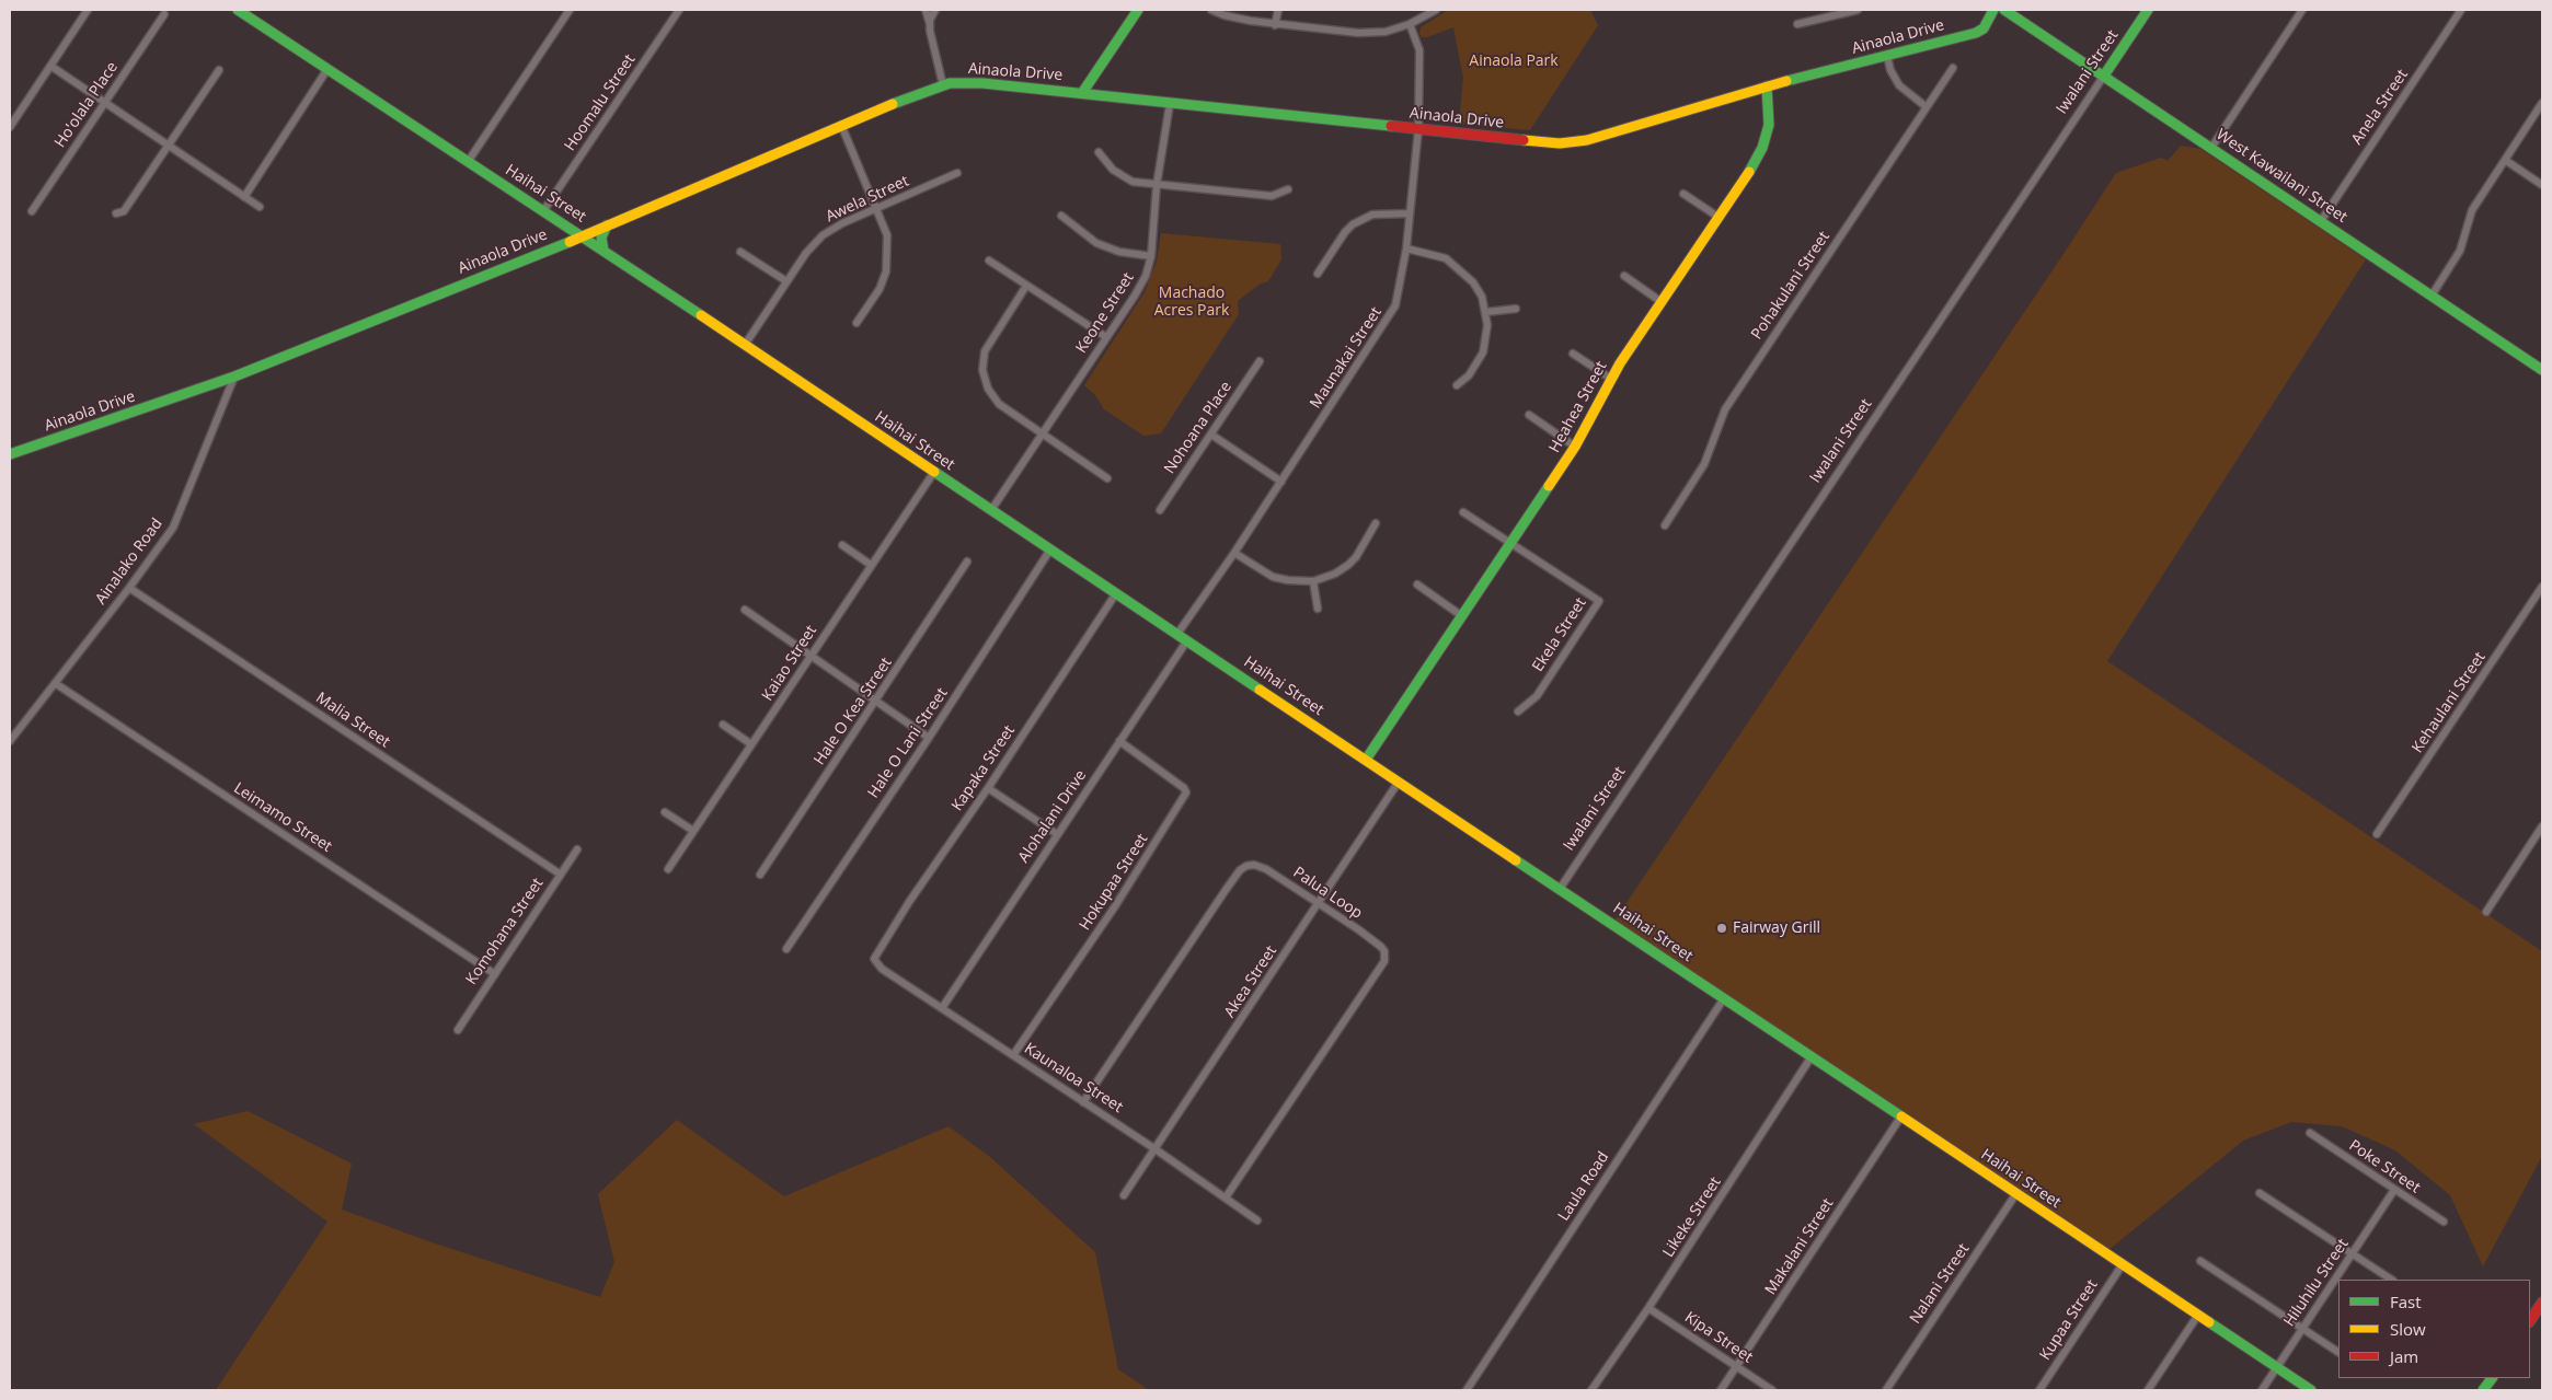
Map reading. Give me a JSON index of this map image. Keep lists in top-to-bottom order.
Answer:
{
  "streets": {
    "street": [
      "Ainaola Drive",
      "Iwalani Street",
      "Hoomalu Street",
      "Ho'olala Place",
      "Anela Street",
      "West Kawailani Street",
      "Haihai Street",
      "Awela Street",
      "Pohakulani Street",
      "Keone Street",
      "Maunakai Street",
      "Heahea Street",
      "Nohoana Place",
      "Ainalako Road",
      "Ekela Street",
      "Kaiao Street",
      "Kehaulani Street",
      "Hale O Kea Street",
      "Malia Street",
      "Hale O Lani Street",
      "Kapaka Street",
      "Alohalani Drive",
      "Leimamo Street",
      "Hokupaa Street",
      "Palua Loop",
      "Komohana Street",
      "Akea Street",
      "Kaunaloa Street",
      "Poke Street",
      "Laula Road",
      "Likeke Street",
      "Makalani Street",
      "Hiluhilu Street",
      "Nalani Street",
      "Kupaa Street",
      "Kipa Street"
    ]
  },
  "crossings": [
    ["Ainaola Drive", "Haihai Street"],
    ["Ainaola Drive", "Keone Street"],
    ["Ainaola Drive", "Maunakai Street"],
    ["Ainaola Drive", "Heahea Street"],
    ["Ainaola Drive", "Ainalako Road"],
    ["Iwalani Street", "West Kawailani Street"],
    ["Iwalani Street", "Haihai Street"],
    ["Hoomalu Street", "Haihai Street"],
    ["Anela Street", "West Kawailani Street"],
    ["Haihai Street", "Awela Street"],
    ["Haihai Street", "Keone Street"],
    ["Haihai Street", "Maunakai Street"],
    ["Haihai Street", "Heahea Street"],
    ["Haihai Street", "Kaiao Street"],
    ["Haihai Street", "Hale O Lani Street"],
    ["Haihai Street", "Kapaka Street"],
    ["Haihai Street", "Alohalani Drive"],
    ["Haihai Street", "Akea Street"],
    ["Haihai Street", "Laula Road"],
    ["Haihai Street", "Likeke Street"],
    ["Haihai Street", "Makalani Street"],
    ["Haihai Street", "Hiluhilu Street"],
    ["Haihai Street", "Nalani Street"],
    ["Haihai Street", "Kupaa Street"],
    ["Heahea Street", "Ekela Street"],
    ["Ainalako Road", "Malia Street"],
    ["Ainalako Road", "Leimamo Street"],
    ["Malia Street", "Komohana Street"],
    ["Kapaka Street", "Kaunaloa Street"],
    ["Alohalani Drive", "Hokupaa Street"],
    ["Alohalani Drive", "Kaunaloa Street"],
    ["Leimamo Street", "Komohana Street"],
    ["Hokupaa Street", "Kaunaloa Street"],
    ["Palua Loop", "Akea Street"],
    ["Palua Loop", "Kaunaloa Street"],
    ["Akea Street", "Kaunaloa Street"],
    ["Poke Street", "Hiluhilu Street"],
    ["Likeke Street", "Kipa Street"],
    ["Makalani Street", "Kipa Street"]
  ],
  "parks": ["Ainaola Park", "Machado Acres Park"],
  "places": ["Fairway Grill"],
  "legend": ["Fast", "Slow", "Jam"]
}
